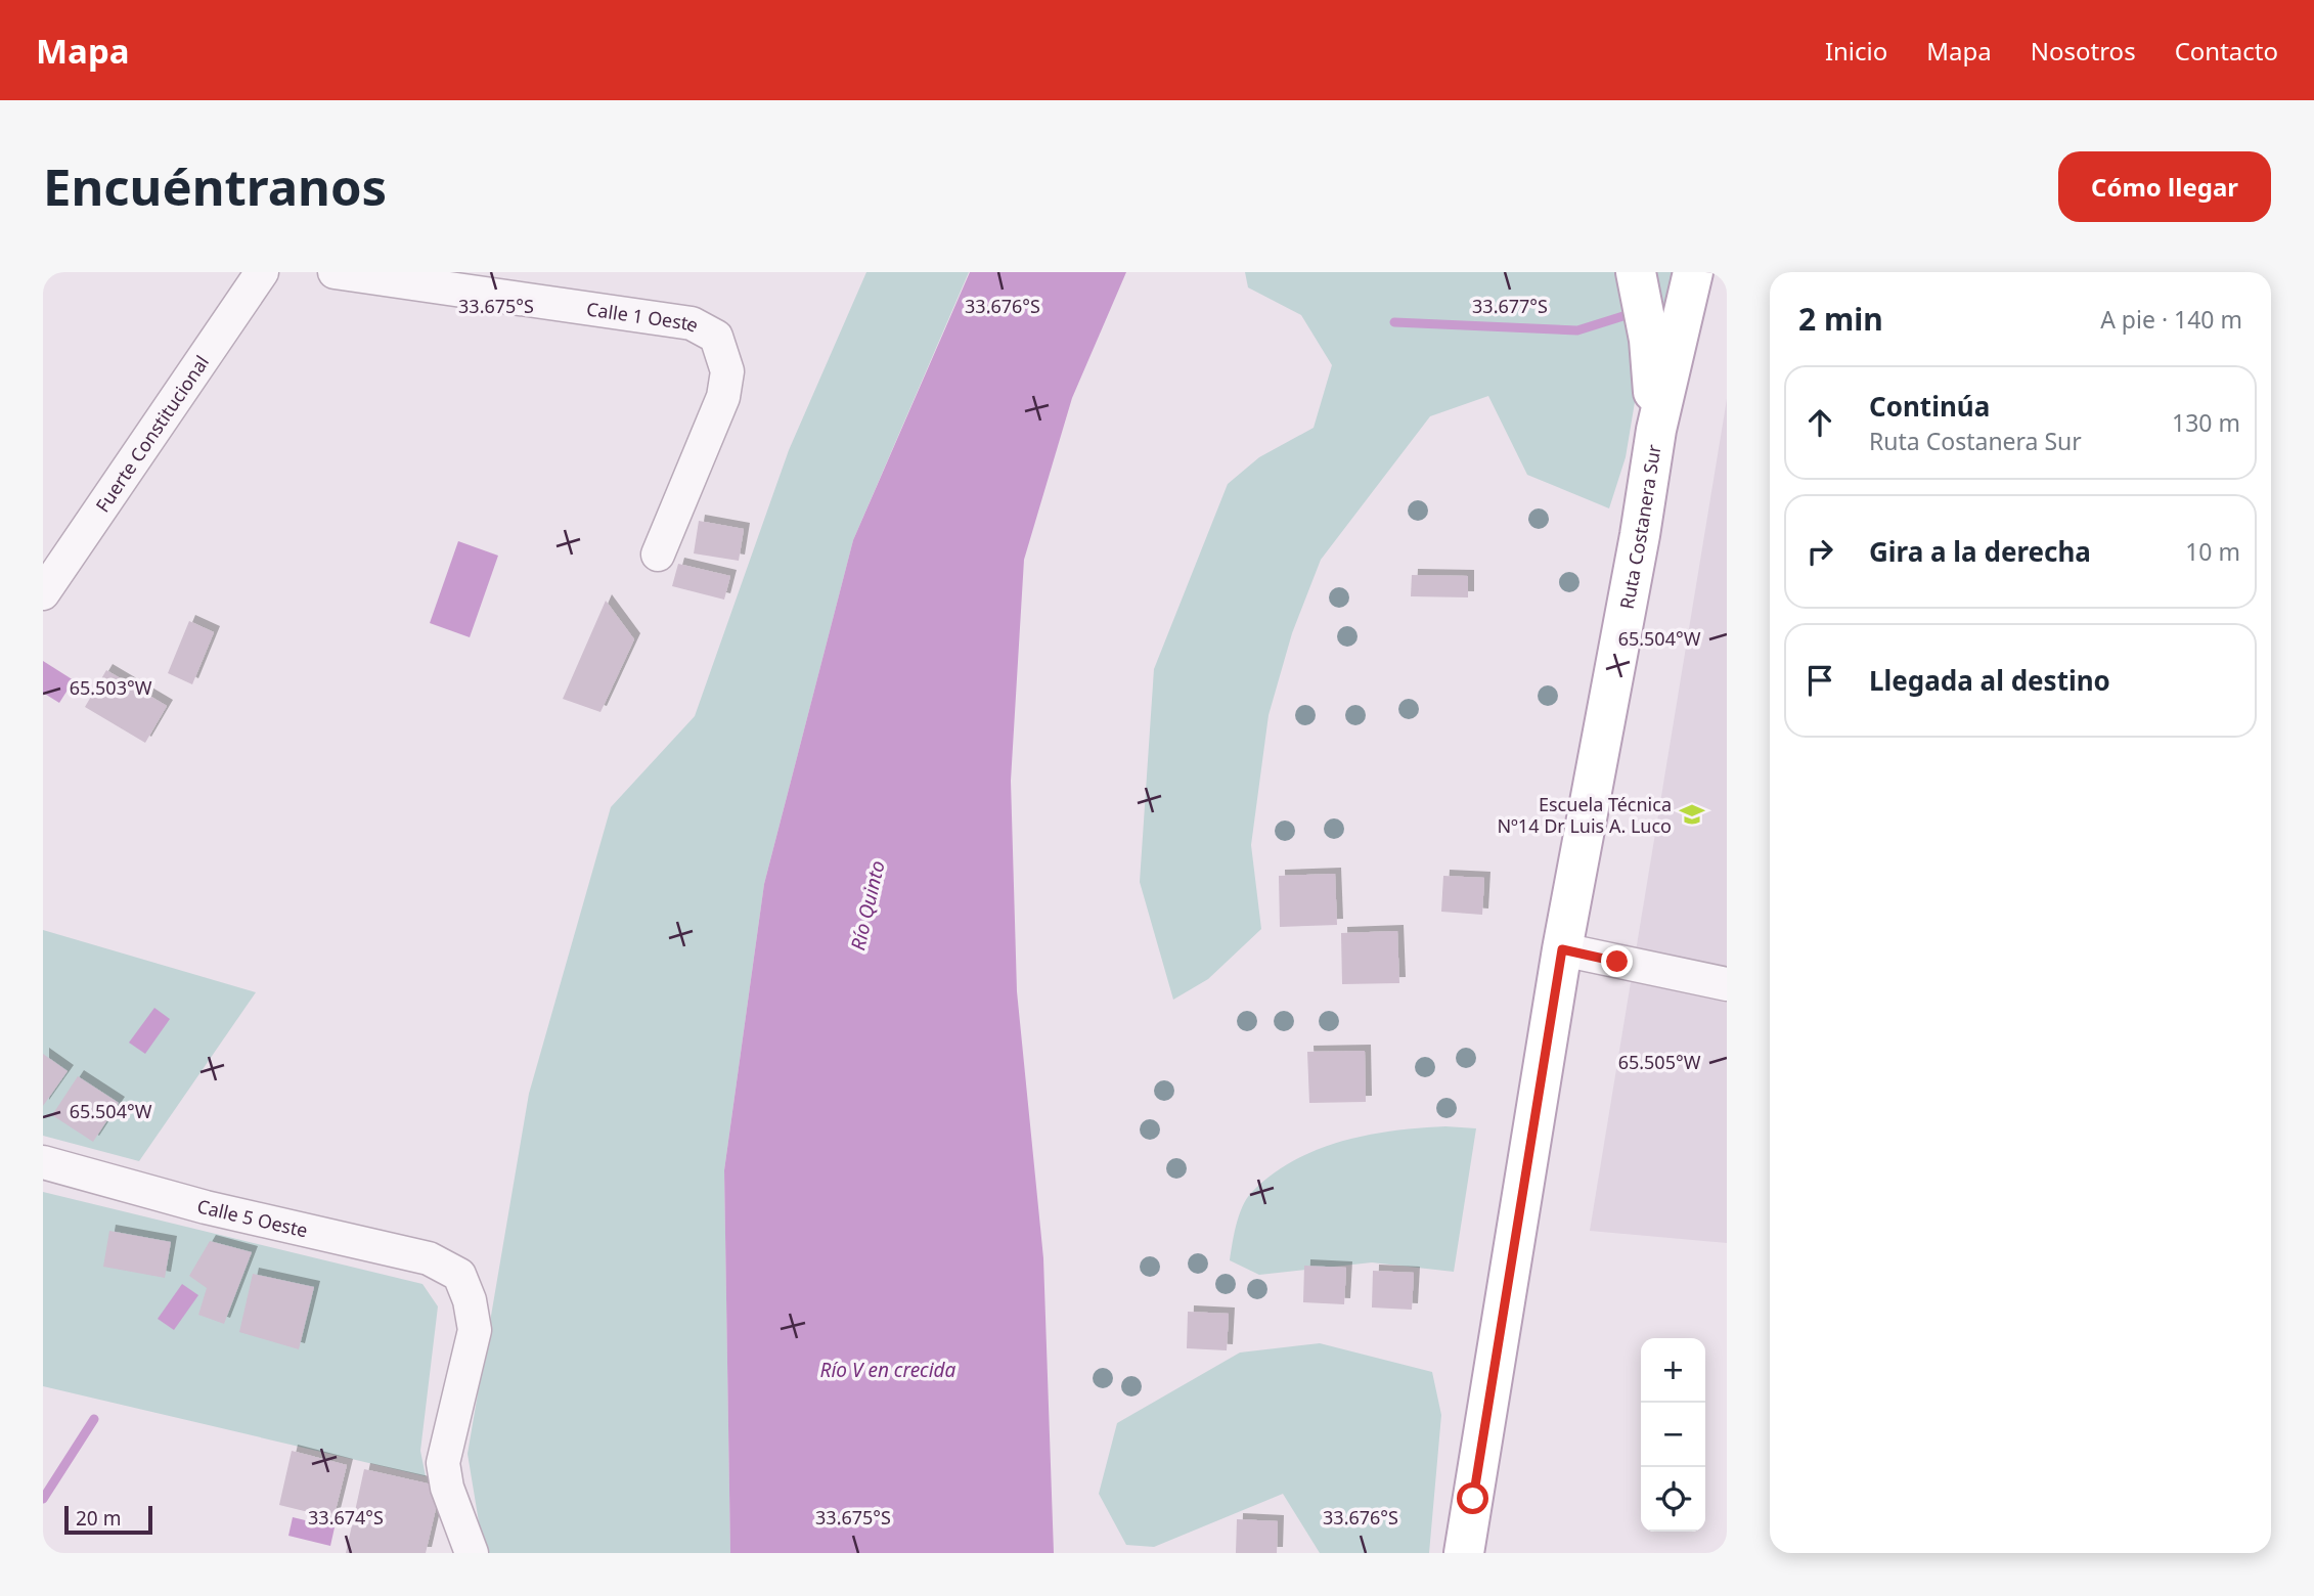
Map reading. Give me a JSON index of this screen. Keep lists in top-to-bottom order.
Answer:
{
  "streets": {
    "main road": ["Ruta Costanera Sur"],
    "street": ["Calle 1 Oeste", "Fuerte Constitucional", "Calle 5 Oeste"]
  },
  "water": ["Río Quinto", "Río V en crecida"],
  "places": {
    "school or university": ["Escuela Técnica Nº14 Dr Luis A. Luco"]
  },
  "scale_bar": "20 m",
  "page": {
    "header": "Mapa",
    "nav": [
      "Inicio",
      "Mapa",
      "Nosotros",
      "Contacto"
    ],
    "buttons": "Cómo llegar",
    "title": "Encuéntranos",
    "heading": ["2 min", "A pie · 140 m"],
    "list": [
      ["Continúa", "Ruta Costanera Sur", "130 m"],
      ["Gira a la derecha", "10 m"],
      "Llegada al destino"
    ],
    "map_buttons": ["+", "−"],
    "scale": "20 m"
  },
  "coordinates": [
    "33.675°S",
    "33.676°S",
    "33.677°S",
    "65.504°W",
    "65.503°W",
    "65.505°W",
    "33.674°S"
  ]
}
